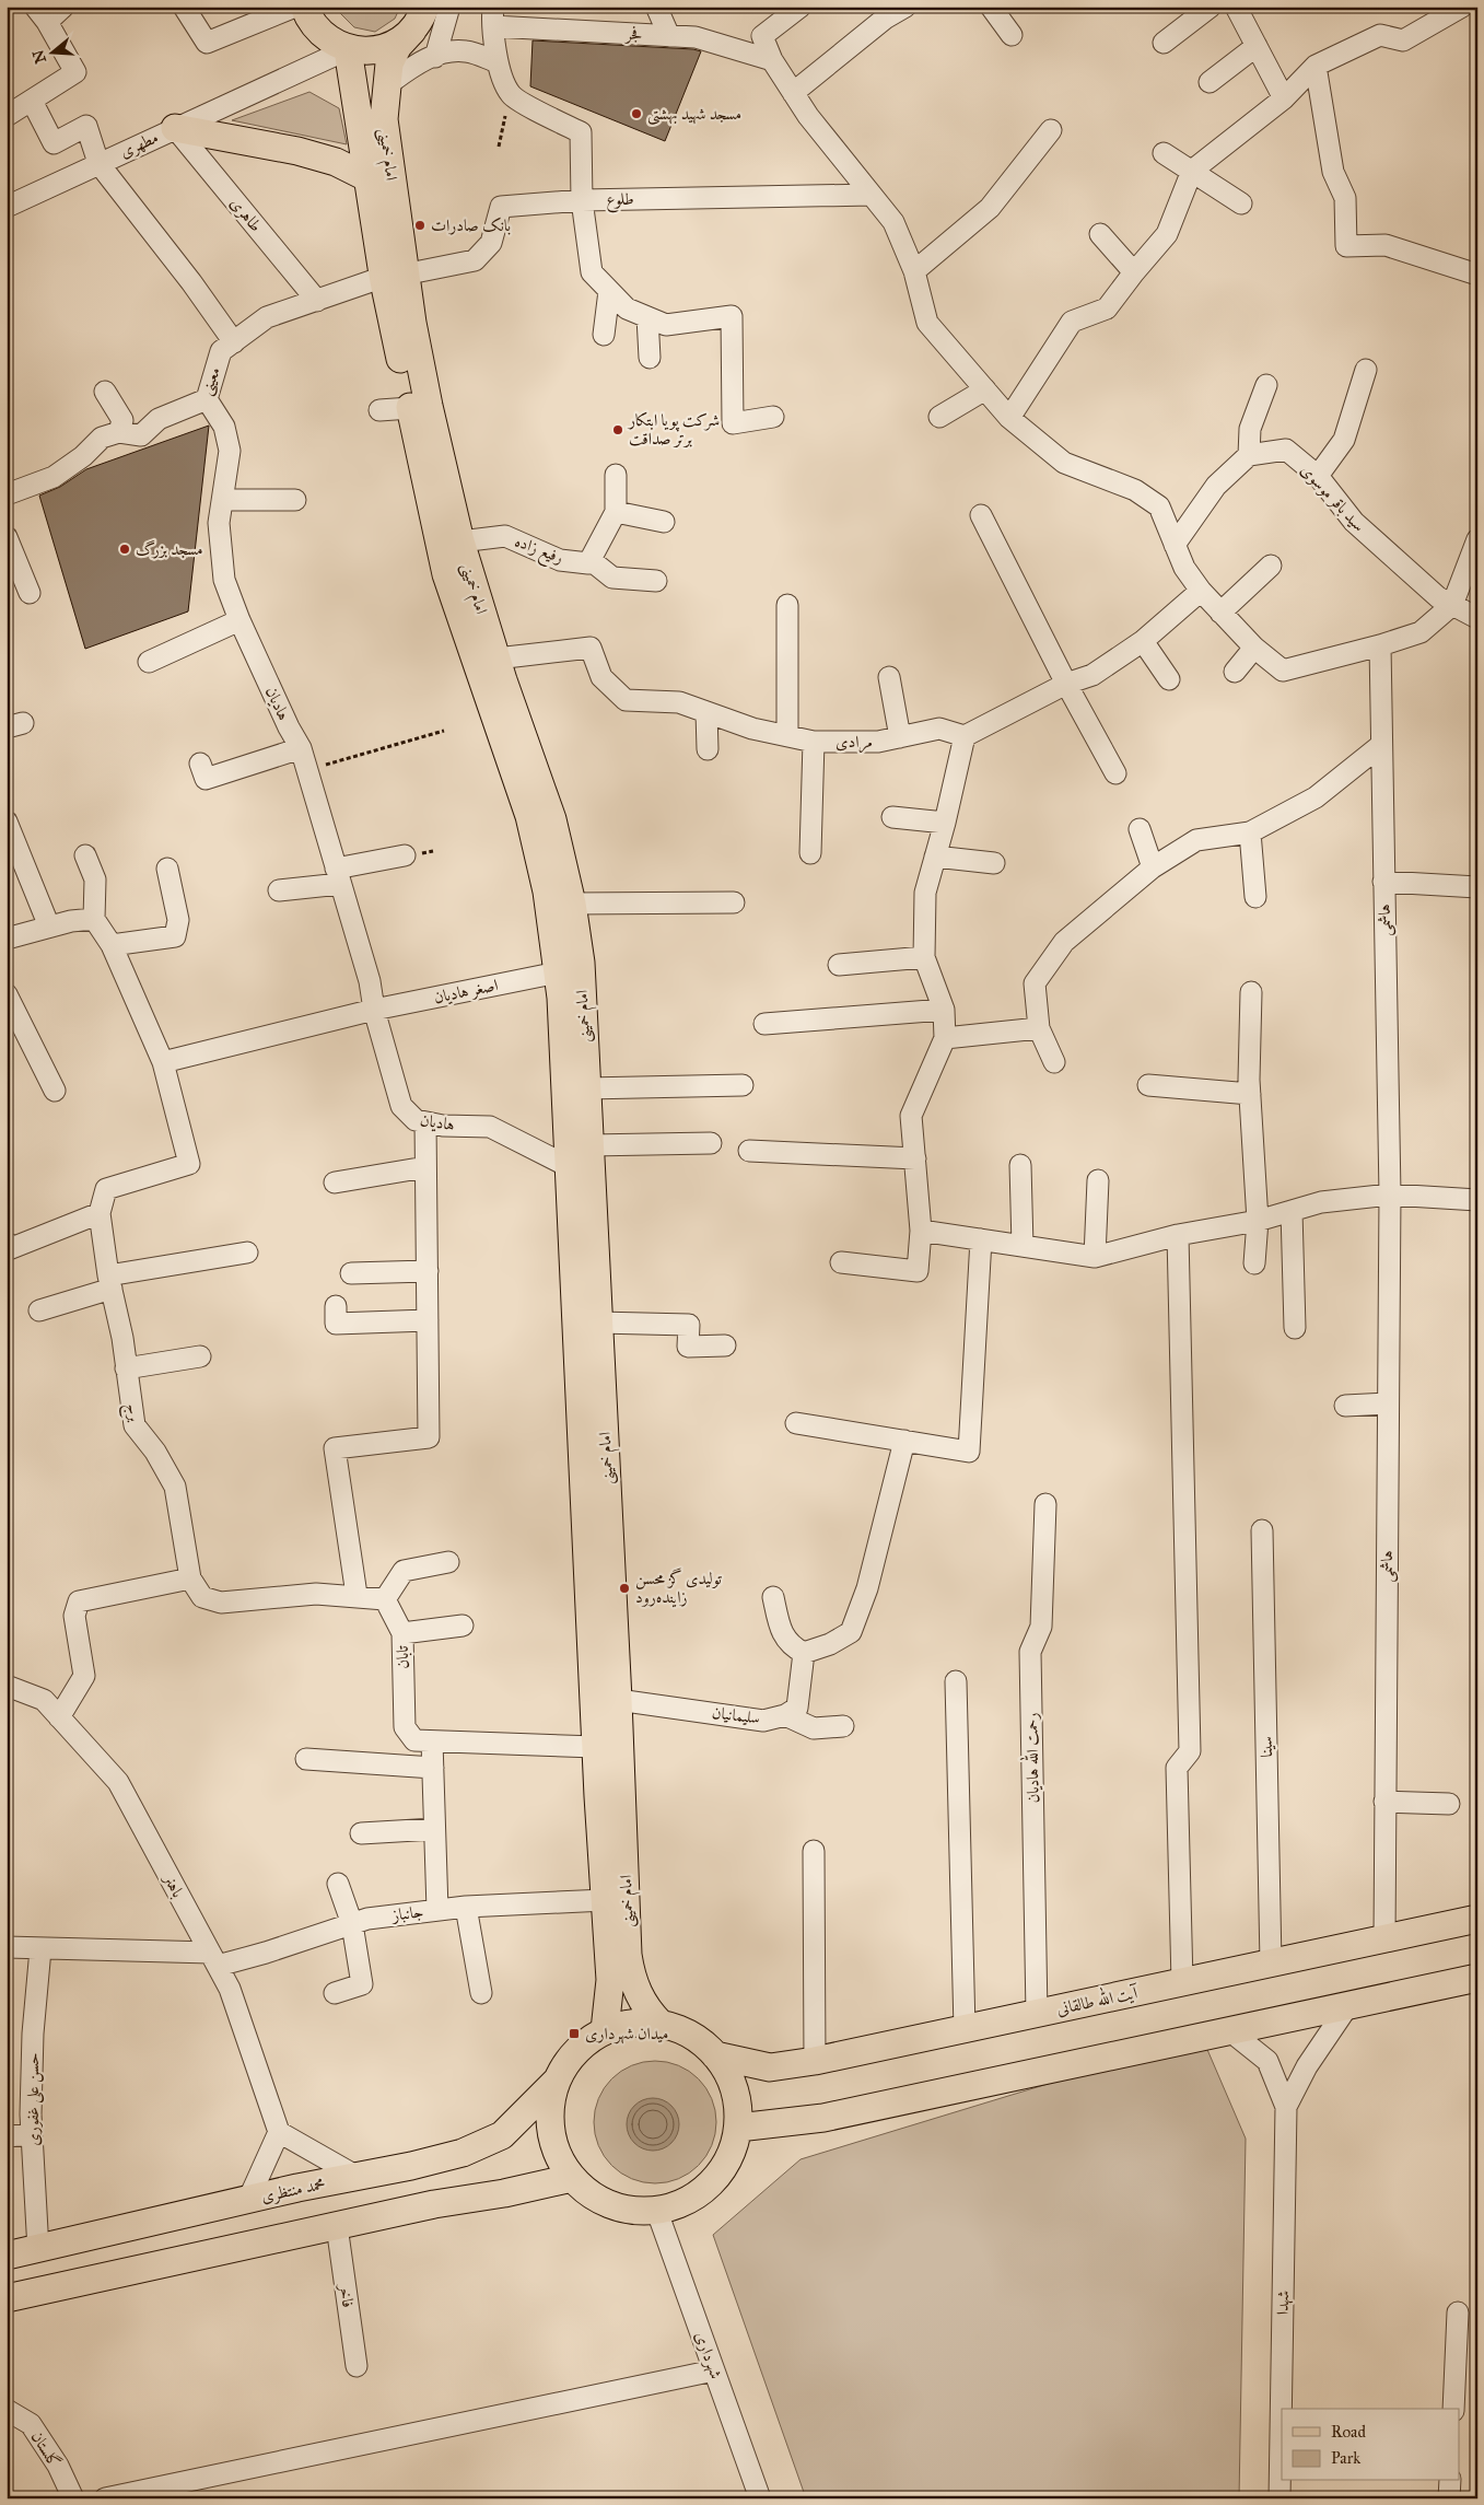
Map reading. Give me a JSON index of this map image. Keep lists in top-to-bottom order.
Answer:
{
  "streets": {
    "main road": ["امام خمینی", "آیت الله طالقانی", "محمد منتظری"],
    "street": [
      "فجر",
      "مطهری",
      "طلوع",
      "طاهری",
      "معینی",
      "سید باقر موسوی",
      "رفیع زاده",
      "هادیان",
      "مرادی",
      "هاشمی",
      "اصغر هادیان",
      "برج",
      "تابان",
      "سلیمانیان",
      "سینا",
      "رحمت الله هادیان",
      "باهنر",
      "جانباز",
      "حسن علی غفوری",
      "فاخر",
      "شهدا",
      "شهرداری",
      "گلستان"
    ]
  },
  "crossings": [
    ["مطهری", "امام خمینی"],
    ["مطهری", "طاهری"],
    ["امام خمینی", "طلوع"],
    ["امام خمینی", "معینی"],
    ["امام خمینی", "رفیع زاده"],
    ["امام خمینی", "هادیان"],
    ["امام خمینی", "مرادی"],
    ["امام خمینی", "اصغر هادیان"],
    ["امام خمینی", "تابان"],
    ["امام خمینی", "سلیمانیان"],
    ["امام خمینی", "جانباز"],
    ["امام خمینی", "آیت الله طالقانی"],
    ["امام خمینی", "محمد منتظری"],
    ["امام خمینی", "شهرداری"],
    ["طلوع", "معینی"],
    ["طاهری", "معینی"],
    ["معینی", "هادیان"],
    ["هادیان", "اصغر هادیان"],
    ["هاشمی", "آیت الله طالقانی"],
    ["سینا", "آیت الله طالقانی"],
    ["رحمت الله هادیان", "آیت الله طالقانی"],
    ["باهنر", "جانباز"],
    ["جانباز", "حسن علی غفوری"],
    ["آیت الله طالقانی", "محمد منتظری"],
    ["آیت الله طالقانی", "شهرداری"],
    ["حسن علی غفوری", "محمد منتظری"],
    ["محمد منتظری", "شهرداری"]
  ],
  "places": {
    "other": [
      "مسجد شهید بهشتی",
      "بانک صادرات",
      "شرکت پویا ابتکار برتر صداقت",
      "مسجد بزرگ",
      "تولیدی گز محسن زاینده‌رود"
    ],
    "transit": ["میدان شهرداری"]
  },
  "legend": ["Road", "Park"],
  "north": "left"
}
